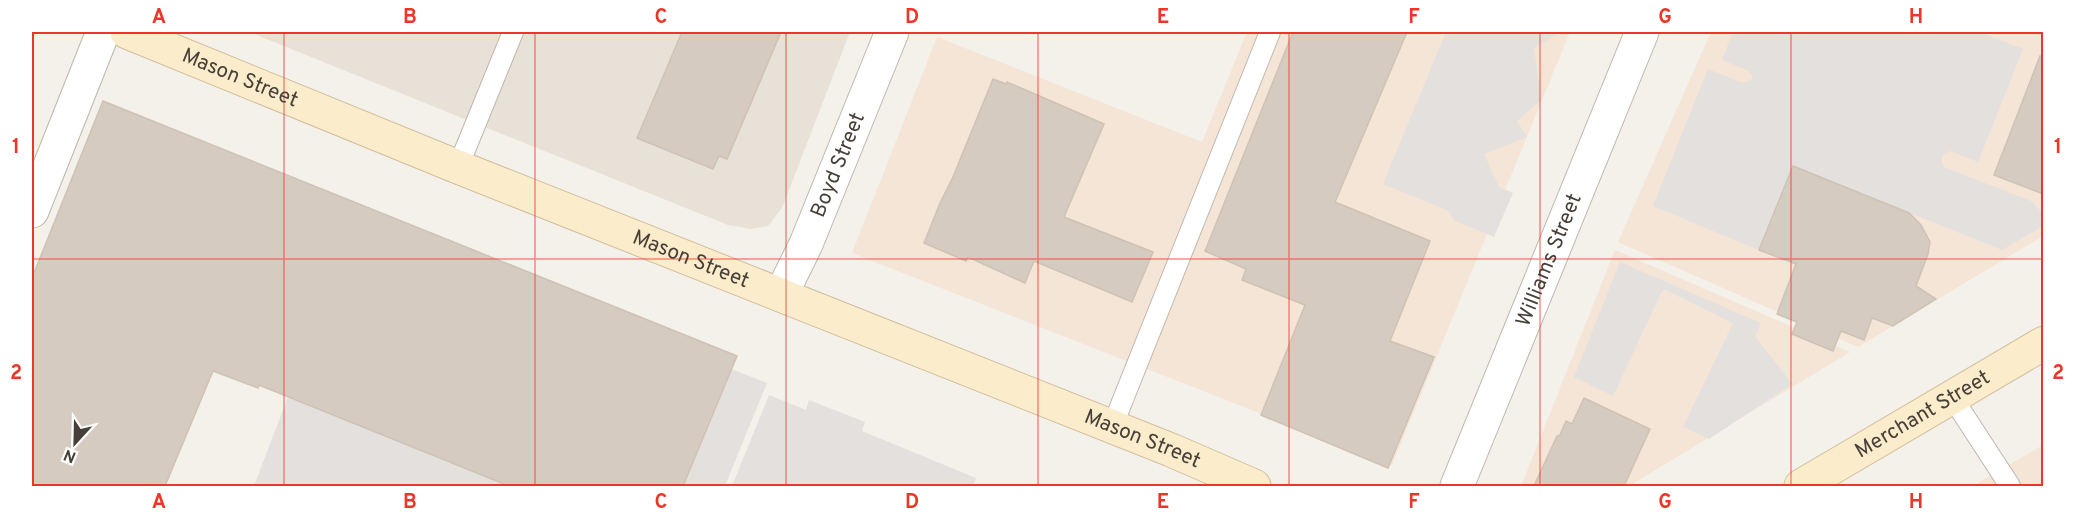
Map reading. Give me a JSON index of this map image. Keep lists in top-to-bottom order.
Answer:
{
  "streets": {
    "main road": ["Mason Street", "Merchant Street"],
    "street": ["Boyd Street", "Williams Street"]
  },
  "crossings": [
    ["Mason Street", "Boyd Street"]
  ],
  "north": "bottom",
  "grid": {
    "columns": [
      "A",
      "B",
      "C",
      "D",
      "E",
      "F",
      "G",
      "H"
    ],
    "rows": ["1", "2"]
  }
}
